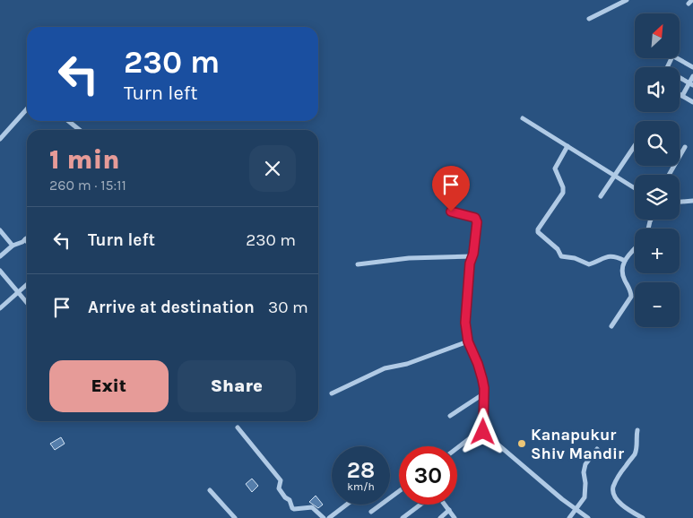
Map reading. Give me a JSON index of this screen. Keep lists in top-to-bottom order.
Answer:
{
  "places": ["Kanapukur Shiv Mandir"],
  "north": "top right",
  "page": {
    "map_buttons": ["+", "−"],
    "turn": ["230 m", "Turn left"],
    "heading": ["1 min", "260 m · 15:11"],
    "list": [
      {
        "name": "Turn left",
        "value": "230 m"
      },
      {
        "name": "Arrive at destination",
        "value": "30 m"
      }
    ],
    "buttons": ["Exit", "Share"],
    "speed": "28 km/h",
    "limit": "30"
  }
}
